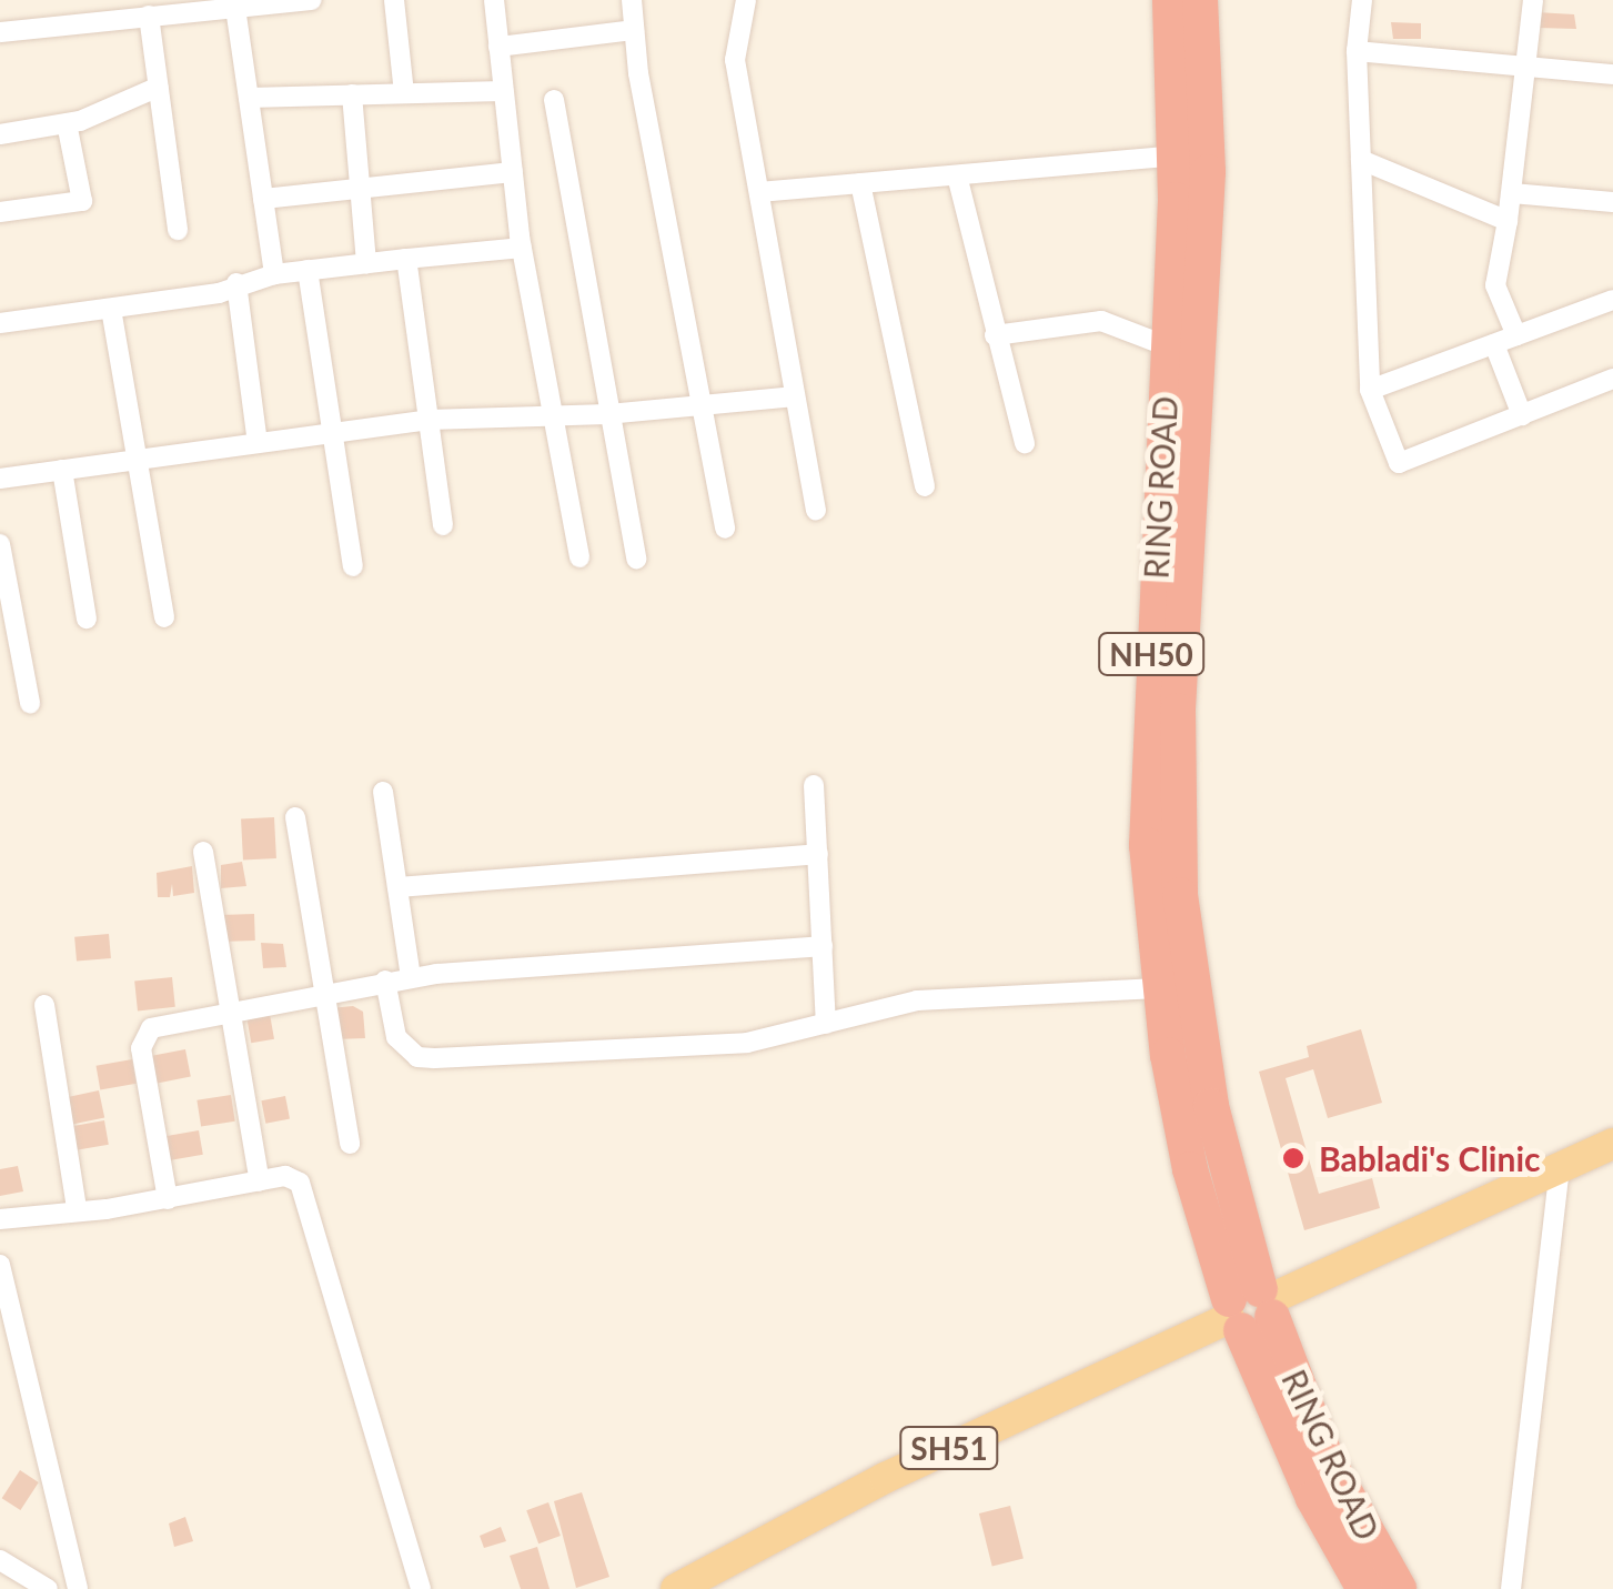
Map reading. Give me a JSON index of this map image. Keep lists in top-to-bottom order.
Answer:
{
  "streets": {
    "highway": ["RING ROAD", "NH50"],
    "main road": ["SH51"]
  },
  "crossings": [
    ["RING ROAD", "SH51"]
  ],
  "places": ["Babladi's Clinic"]
}
